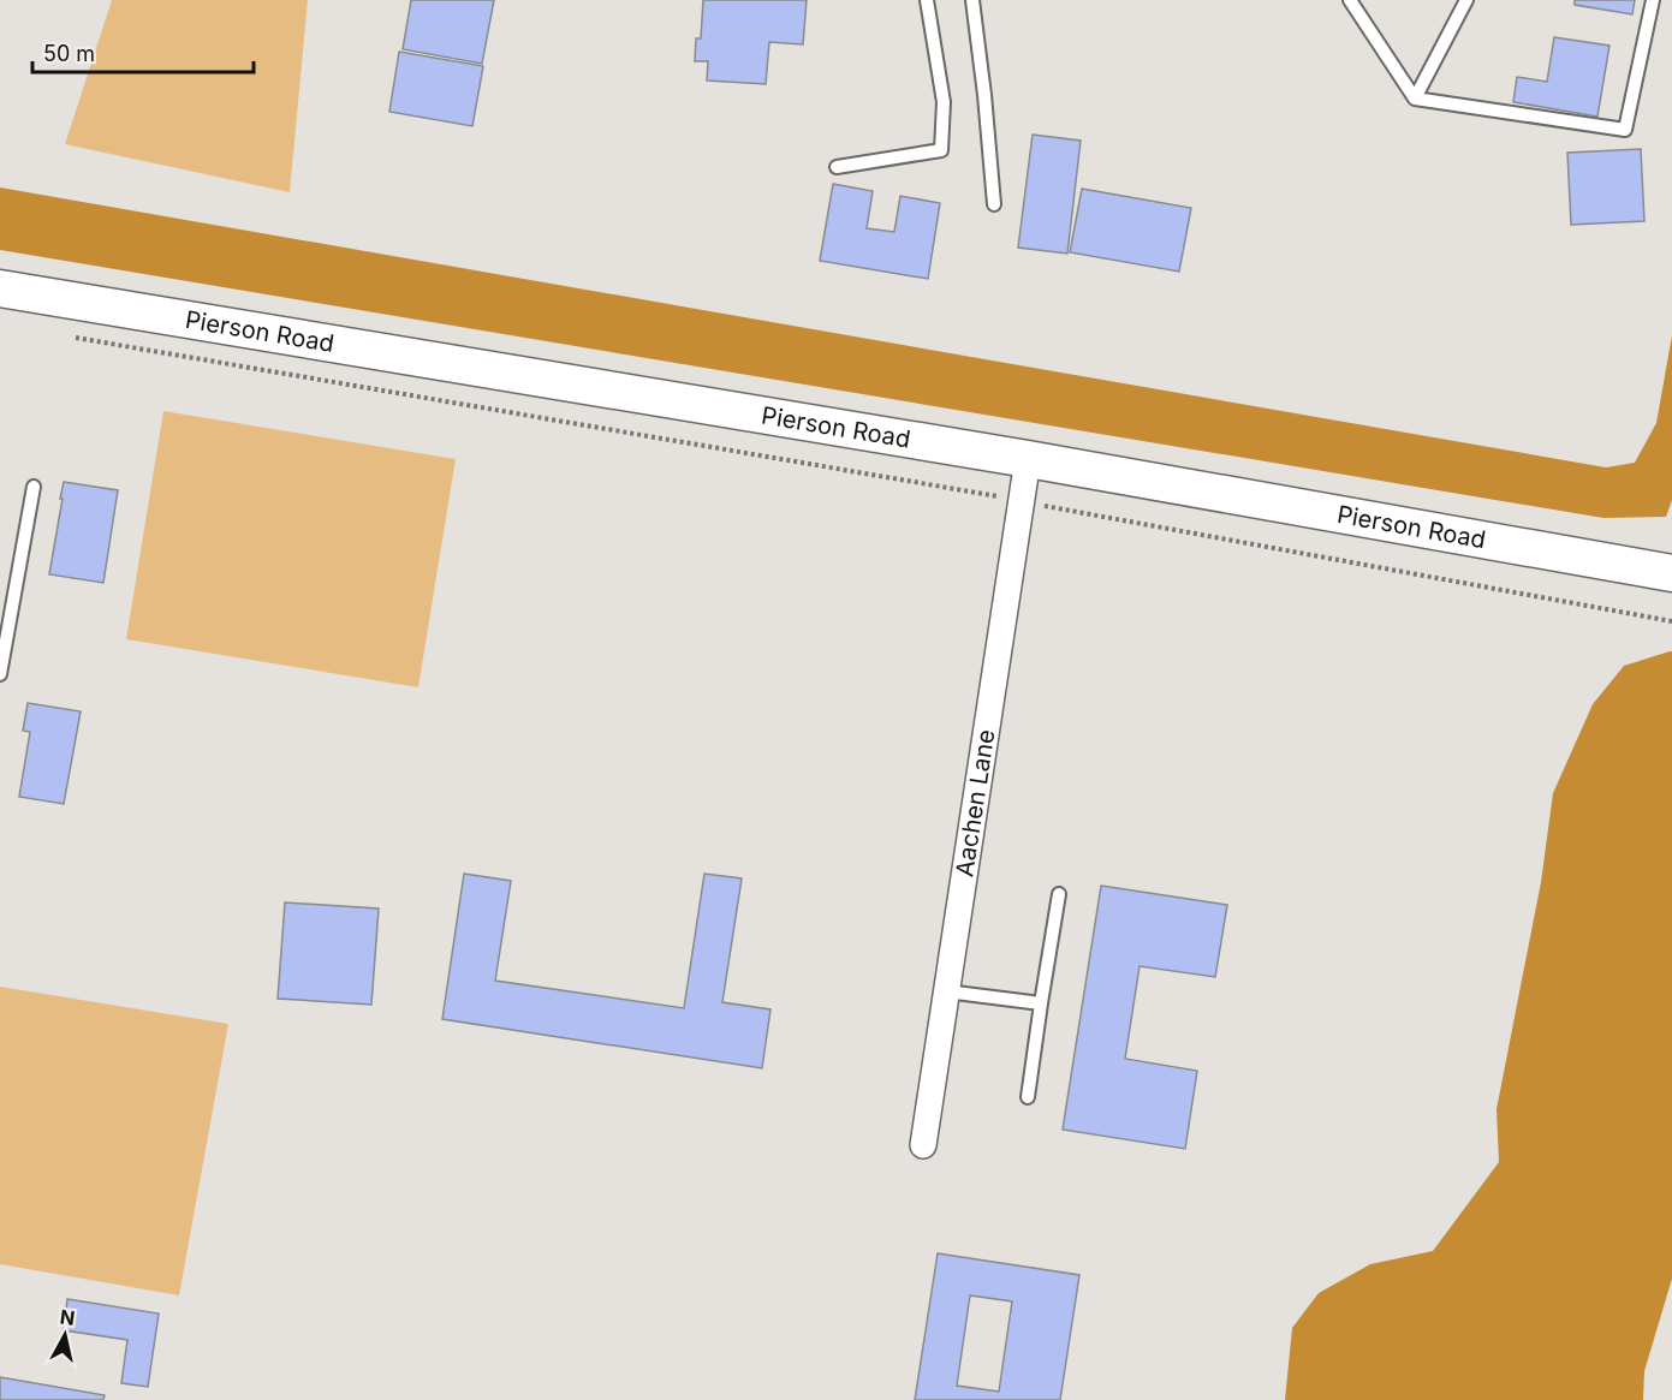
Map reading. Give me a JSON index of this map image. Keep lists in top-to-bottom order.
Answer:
{
  "streets": {
    "street": ["Pierson Road", "Aachen Lane"]
  },
  "crossings": [
    ["Pierson Road", "Aachen Lane"]
  ],
  "scale_bar": "50 m",
  "north": "top"
}
